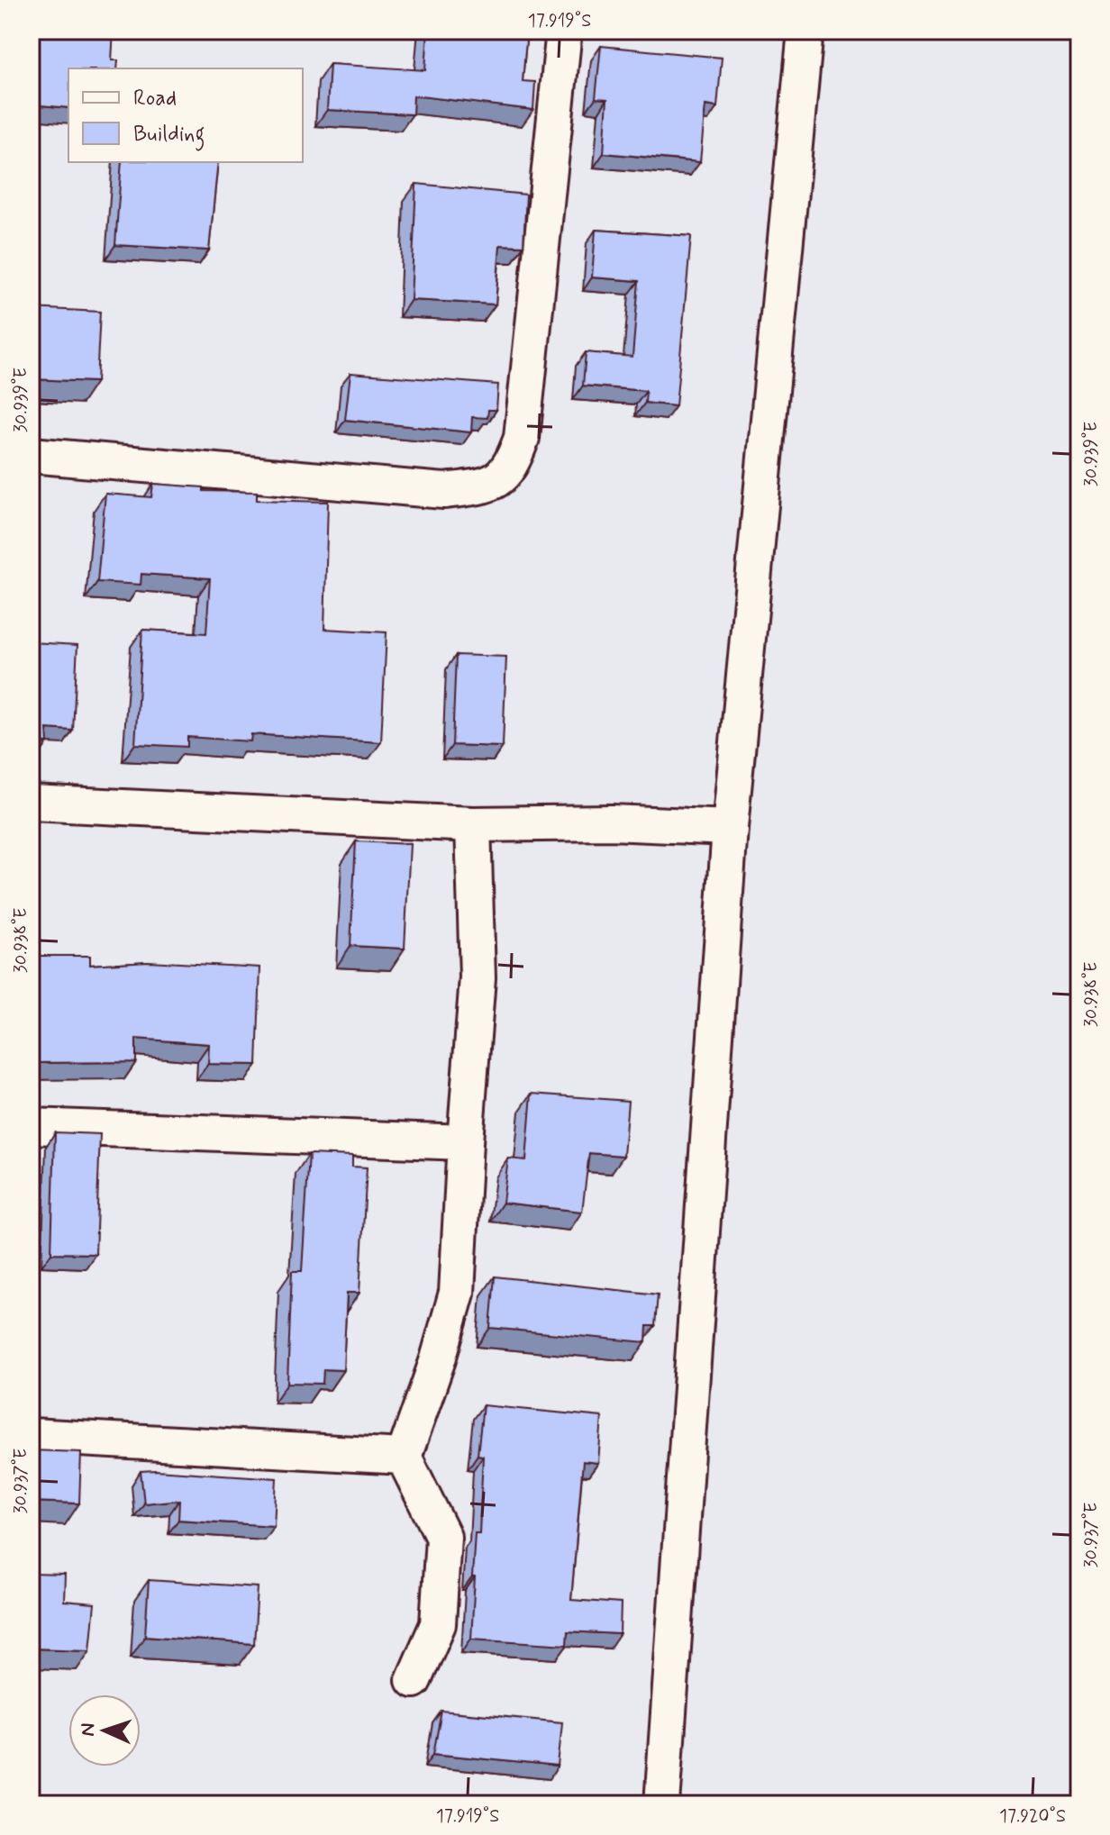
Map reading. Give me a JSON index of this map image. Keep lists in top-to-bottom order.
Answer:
{
  "legend": ["Road", "Building"],
  "north": "left",
  "coordinates": [
    "17.919°S",
    "30.939°E",
    "30.938°E",
    "30.937°E",
    "17.920°S"
  ]
}
